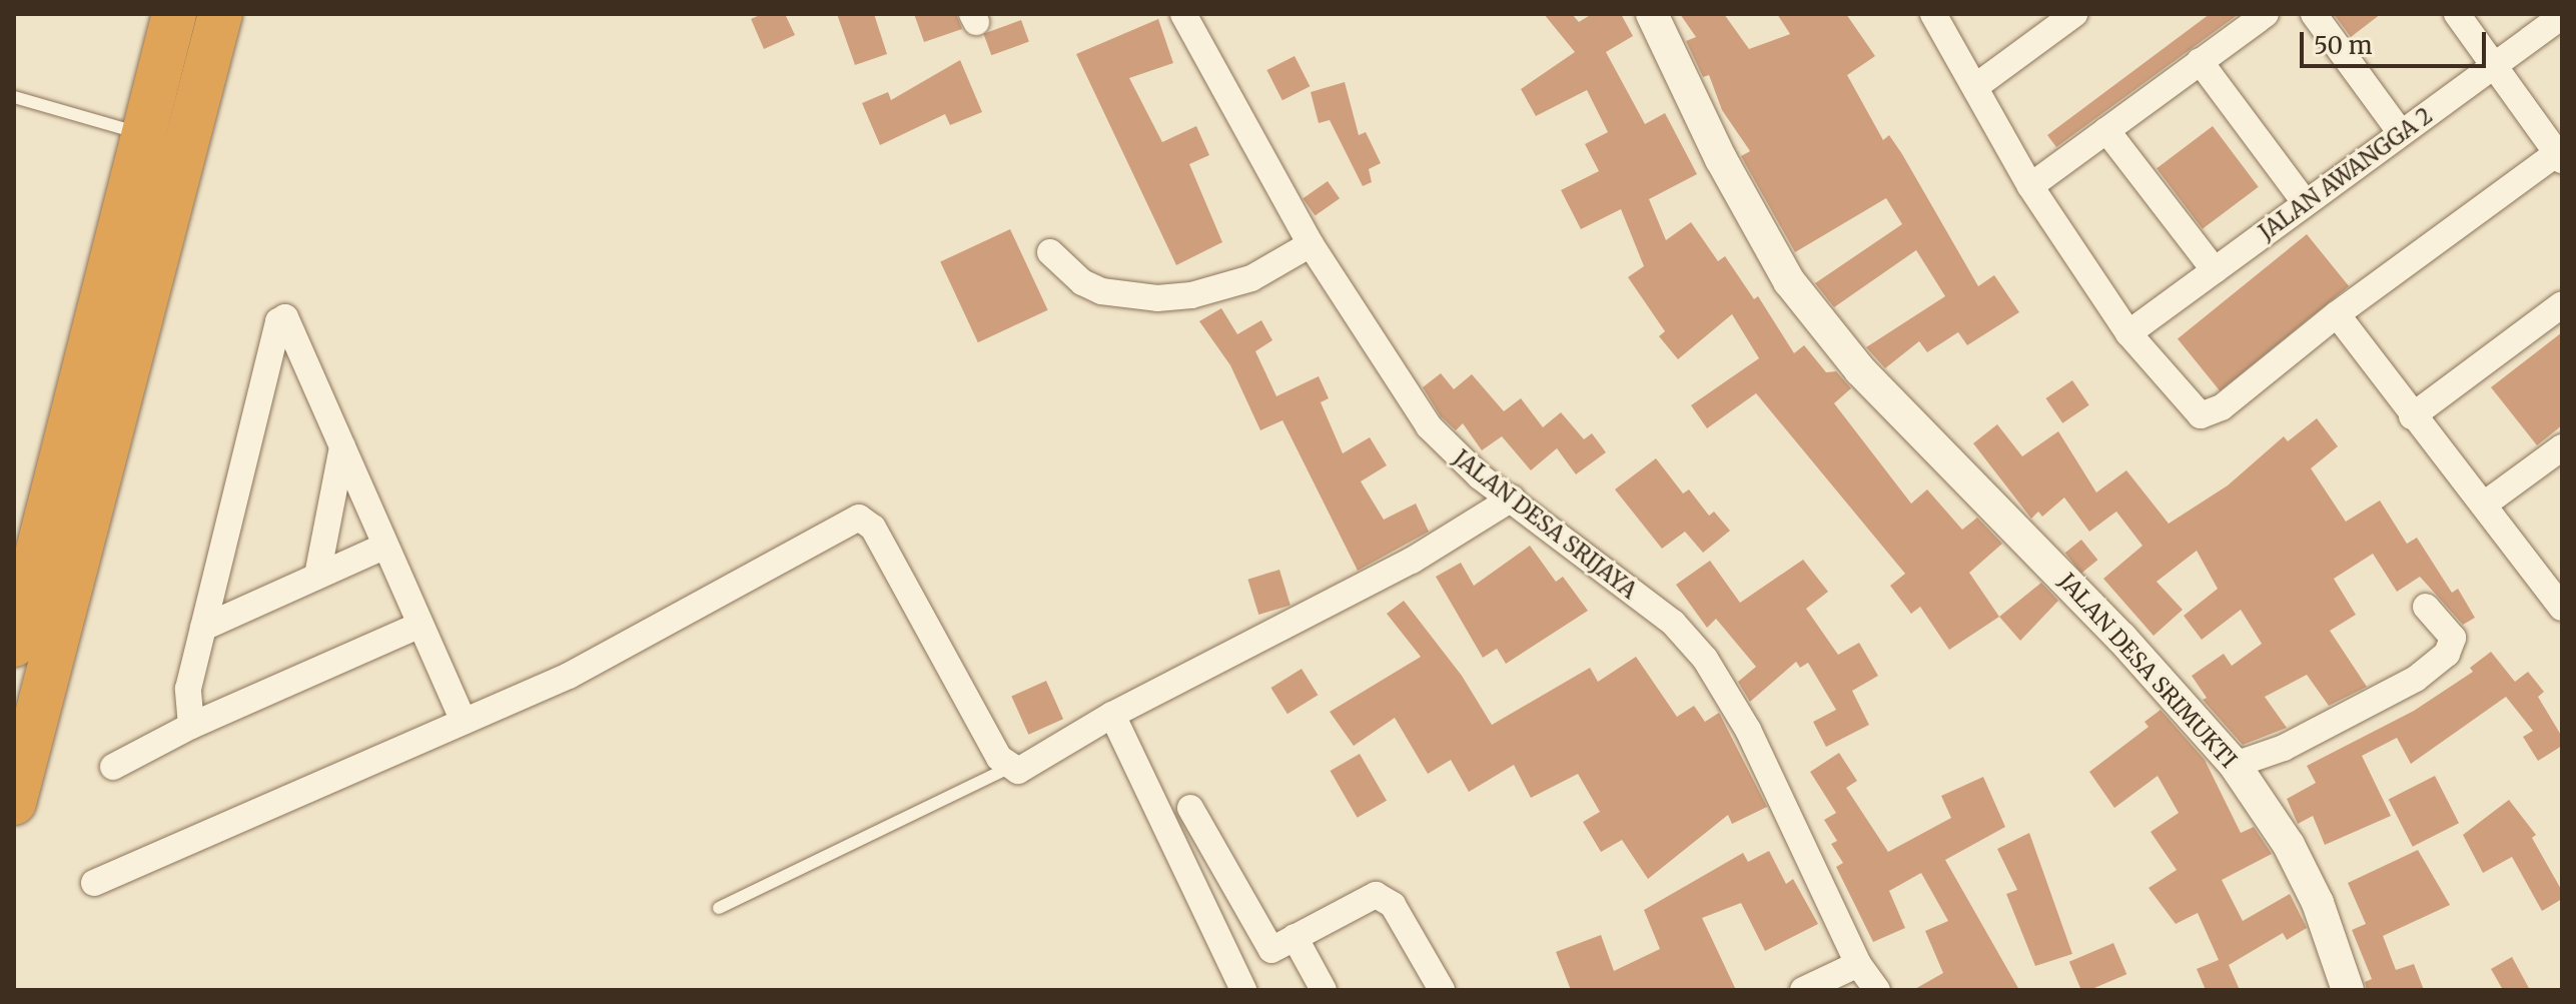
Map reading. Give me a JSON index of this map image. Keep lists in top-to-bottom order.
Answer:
{
  "streets": {
    "street": ["JALAN AWANGGA 2", "JALAN DESA SRIJAYA", "JALAN DESA SRIMUKTI"]
  },
  "scale_bar": "50 m"
}
